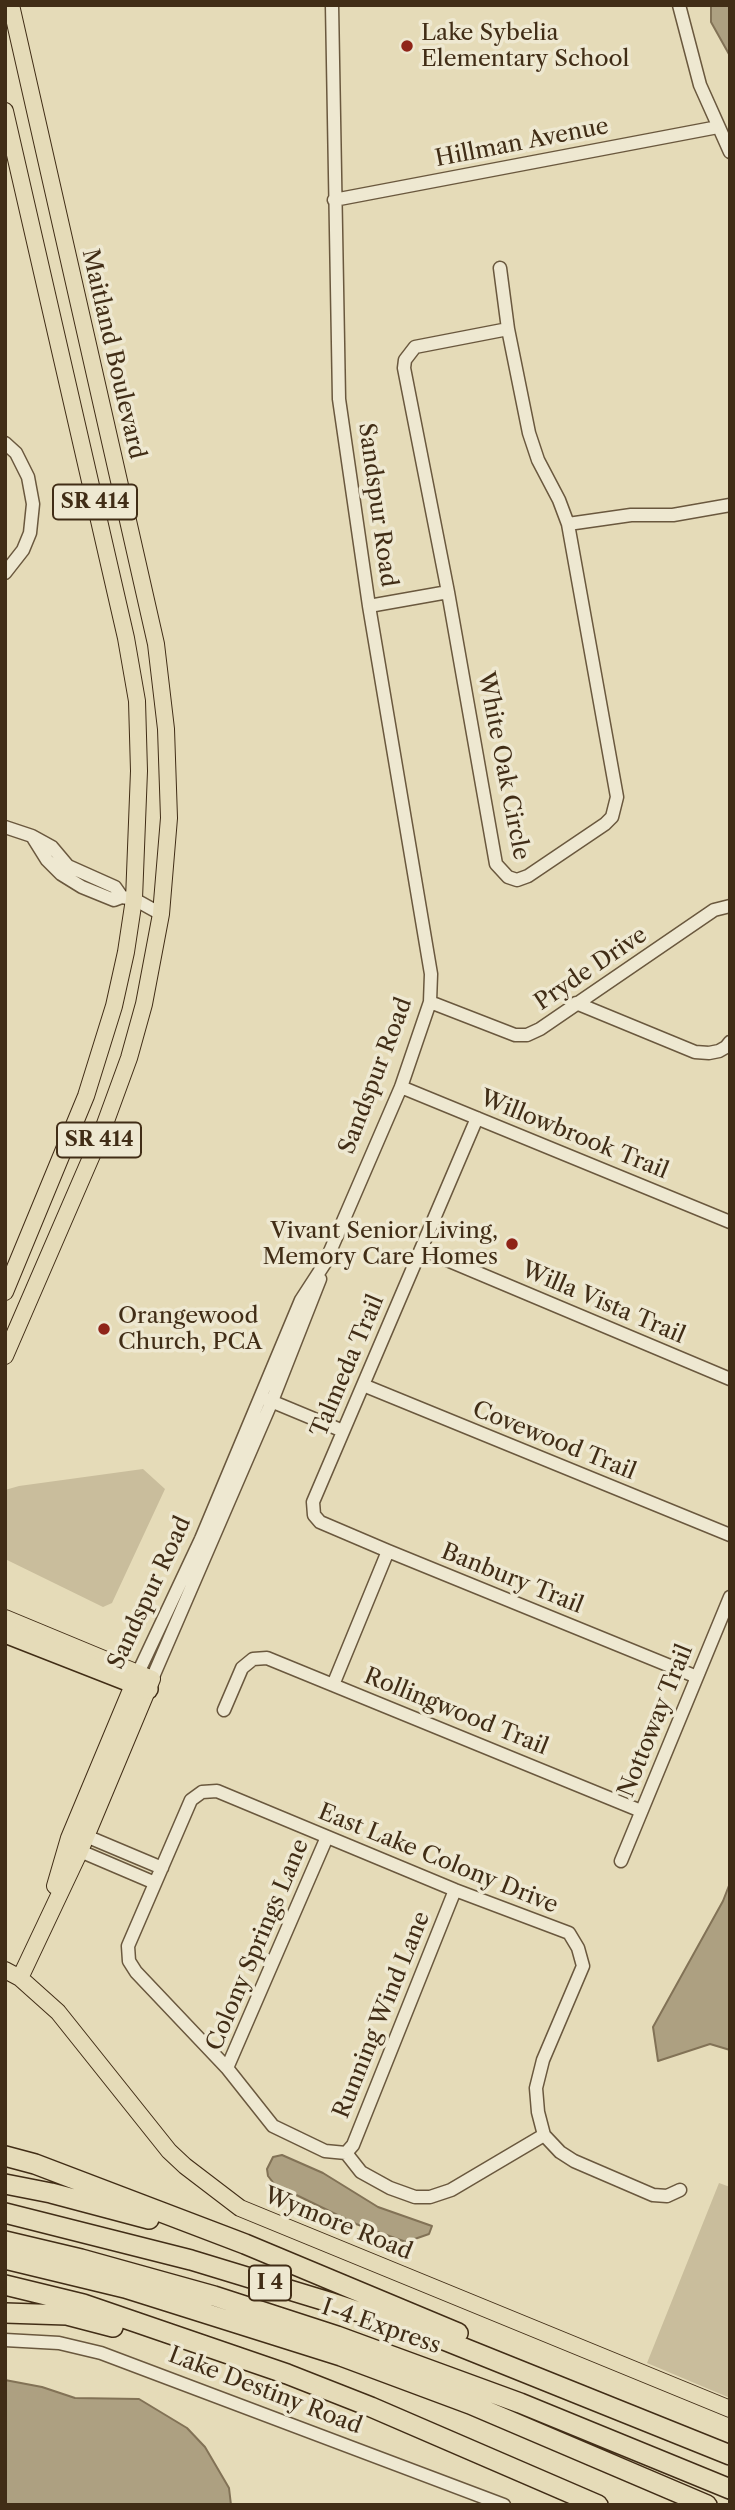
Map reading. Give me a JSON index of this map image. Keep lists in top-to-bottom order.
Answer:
{
  "streets": {
    "highway": ["I 4", "I-4 Express"],
    "main road": [
      "Maitland Boulevard",
      "SR 414",
      "Sandspur Road",
      "Wymore Road"
    ],
    "street": [
      "Hillman Avenue",
      "White Oak Circle",
      "Pryde Drive",
      "Willowbrook Trail",
      "Willa Vista Trail",
      "Talmeda Trail",
      "Covewood Trail",
      "Banbury Trail",
      "Rollingwood Trail",
      "Nottoway Trail",
      "East Lake Colony Drive",
      "Colony Springs Lane",
      "Running Wind Lane",
      "Lake Destiny Road"
    ]
  },
  "crossings": [
    ["Hillman Avenue", "Sandspur Road"],
    ["Sandspur Road", "Pryde Drive"],
    ["Sandspur Road", "Willowbrook Trail"],
    ["Sandspur Road", "Wymore Road"],
    ["Willowbrook Trail", "Talmeda Trail"],
    ["Willa Vista Trail", "Talmeda Trail"],
    ["Talmeda Trail", "Covewood Trail"],
    ["Talmeda Trail", "Banbury Trail"],
    ["Banbury Trail", "Nottoway Trail"],
    ["Rollingwood Trail", "Nottoway Trail"],
    ["East Lake Colony Drive", "Colony Springs Lane"],
    ["East Lake Colony Drive", "Running Wind Lane"]
  ],
  "places": ["Lake Sybelia Elementary School", "Vivant Senior Living, Memory Care Homes", "Orangewood Church, PCA"]
}
